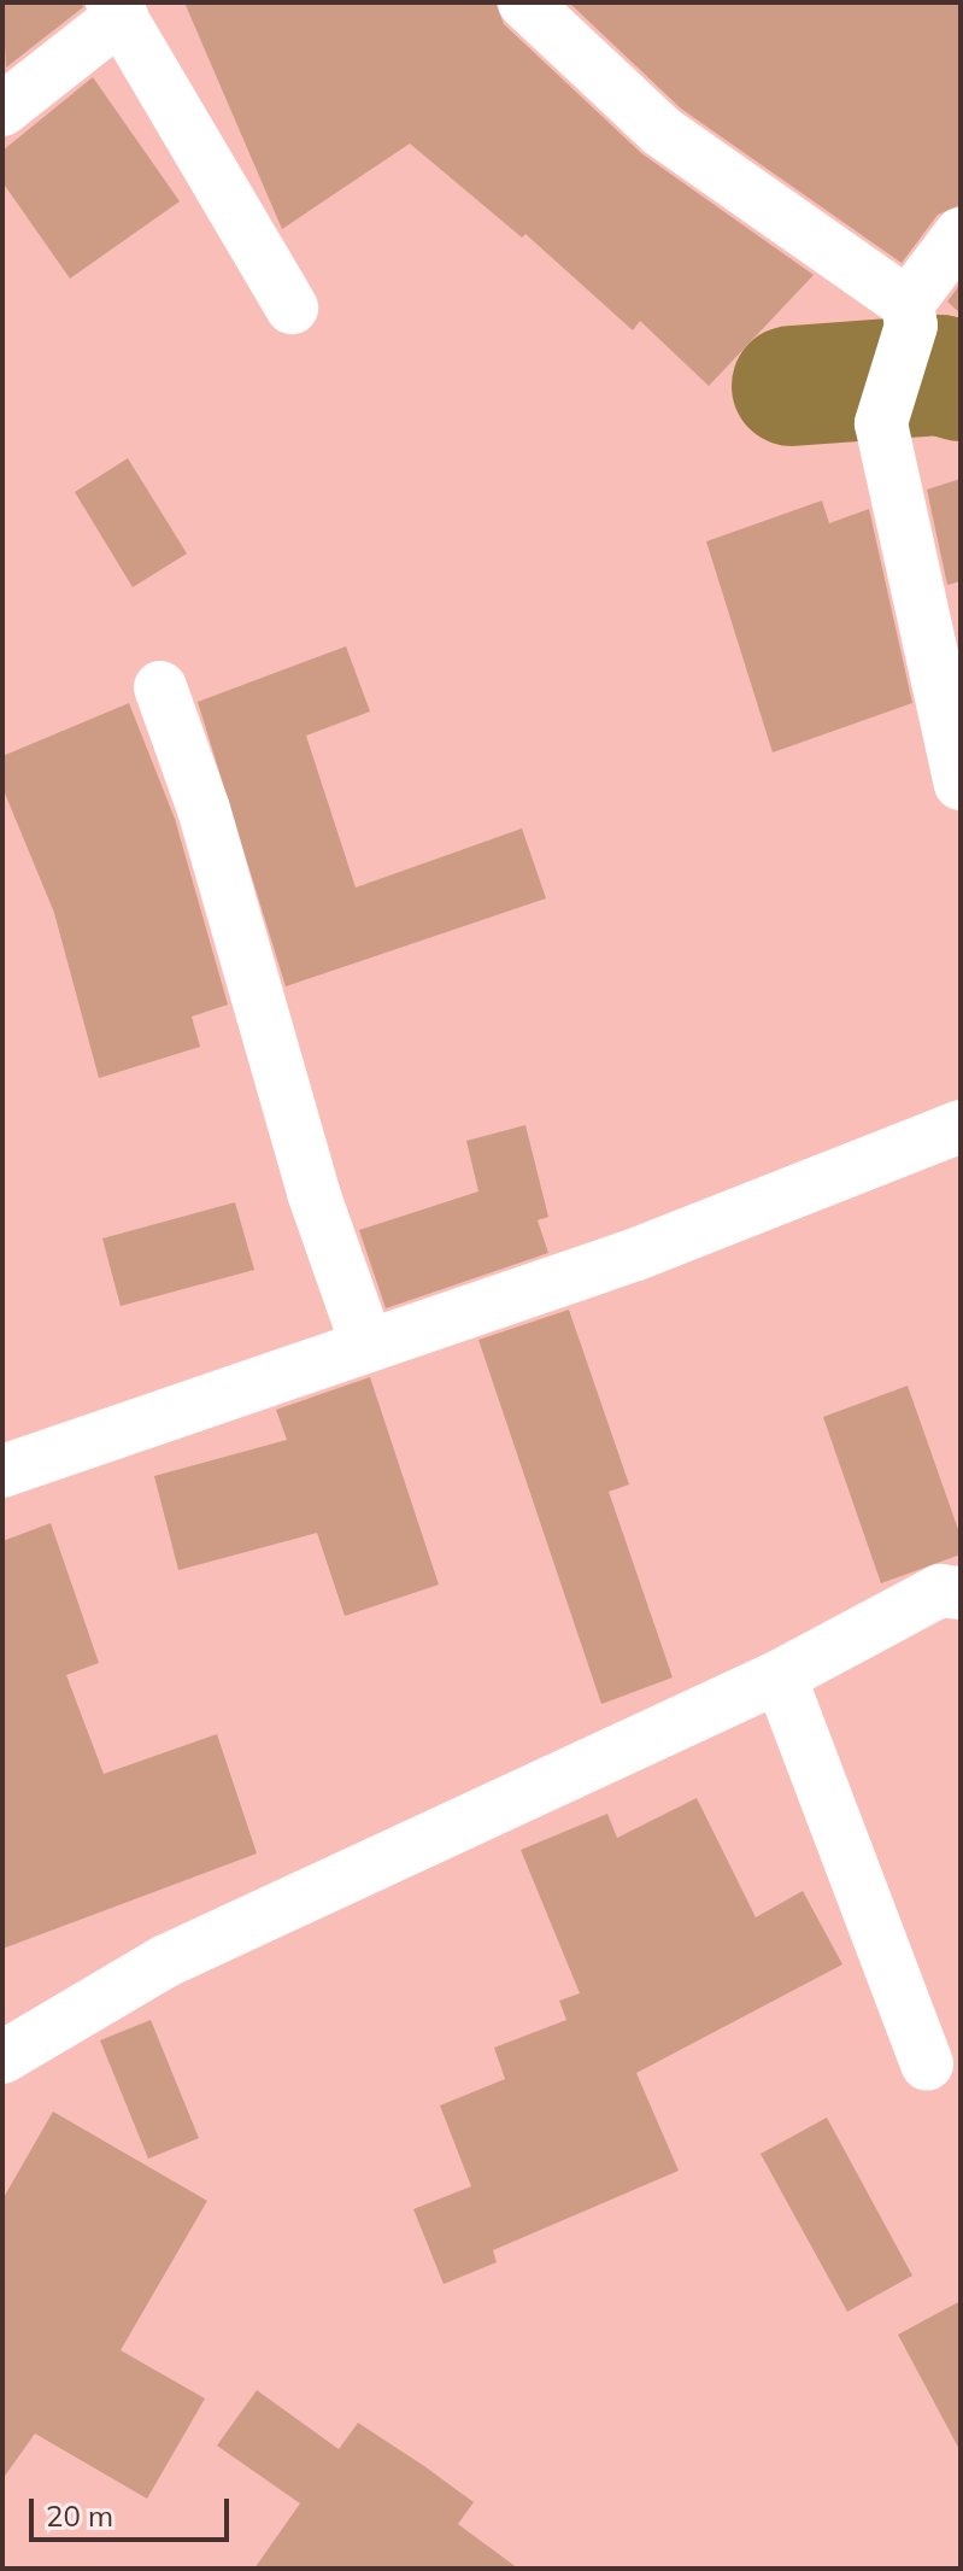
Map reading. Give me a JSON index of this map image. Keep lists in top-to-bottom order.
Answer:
{
  "scale_bar": "20 m"
}
